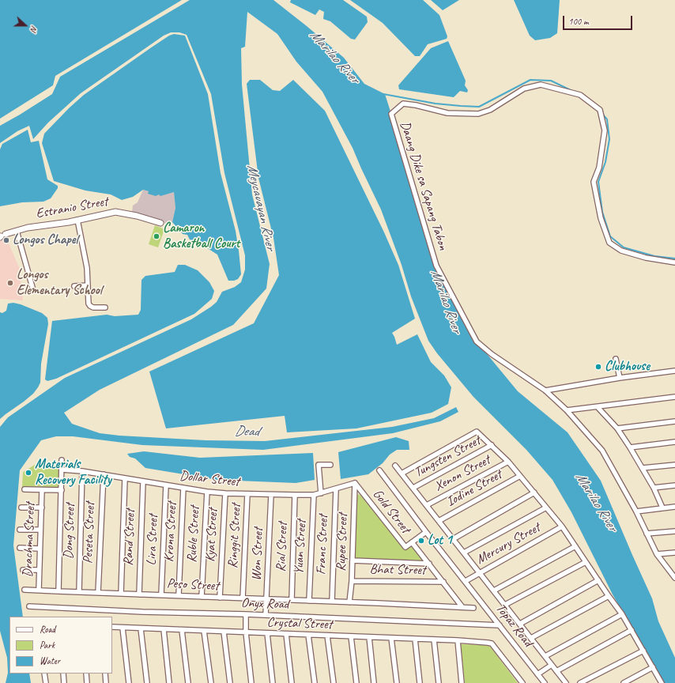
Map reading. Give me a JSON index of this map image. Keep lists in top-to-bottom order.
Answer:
{
  "streets": {
    "street": [
      "Daang Dike sa Sapang Tabon",
      "Estranio Street",
      "Tungsten Street",
      "Xenon Street",
      "Dollar Street",
      "Iodine Street",
      "Gold Street",
      "Dong Street",
      "Krona Street",
      "Peseta Street",
      "Ruble Street",
      "Kyat Street",
      "Ringgit Street",
      "Rand Street",
      "Drachma Street",
      "Lira Street",
      "Rupee Street",
      "Mercury Street",
      "Franc Street",
      "Rial Street",
      "Yuan Street",
      "Won Street",
      "Bhat Street",
      "Peso Street",
      "Onyx Road",
      "Crystal Street",
      "Topaz Road"
    ]
  },
  "crossings": [
    ["Dollar Street", "Gold Street"],
    ["Dollar Street", "Dong Street"],
    ["Dollar Street", "Krona Street"],
    ["Dollar Street", "Peseta Street"],
    ["Dollar Street", "Ruble Street"],
    ["Dollar Street", "Kyat Street"],
    ["Dollar Street", "Ringgit Street"],
    ["Dollar Street", "Rand Street"],
    ["Dollar Street", "Lira Street"],
    ["Dollar Street", "Rupee Street"],
    ["Dollar Street", "Franc Street"],
    ["Dollar Street", "Rial Street"],
    ["Dollar Street", "Yuan Street"],
    ["Dollar Street", "Won Street"],
    ["Gold Street", "Rupee Street"],
    ["Gold Street", "Mercury Street"],
    ["Gold Street", "Topaz Road"],
    ["Dong Street", "Peso Street"],
    ["Krona Street", "Peso Street"],
    ["Peseta Street", "Peso Street"],
    ["Ruble Street", "Peso Street"],
    ["Kyat Street", "Peso Street"],
    ["Ringgit Street", "Peso Street"],
    ["Rand Street", "Peso Street"],
    ["Drachma Street", "Peso Street"],
    ["Lira Street", "Peso Street"],
    ["Rupee Street", "Bhat Street"],
    ["Rupee Street", "Peso Street"],
    ["Mercury Street", "Topaz Road"],
    ["Franc Street", "Peso Street"],
    ["Rial Street", "Peso Street"],
    ["Yuan Street", "Peso Street"],
    ["Won Street", "Peso Street"],
    ["Won Street", "Onyx Road"],
    ["Onyx Road", "Topaz Road"]
  ],
  "water": ["Marilao River", "Meycauayan River", "Dead"],
  "places": [
    "Camaron Basketball Court",
    "Longos Chapel",
    "Longos Elementary School",
    "Clubhouse",
    "Materials Recovery Facility",
    "Lot 1"
  ],
  "legend": ["Road", "Park", "Water"],
  "scale_bar": "100 m",
  "north": "right"
}
